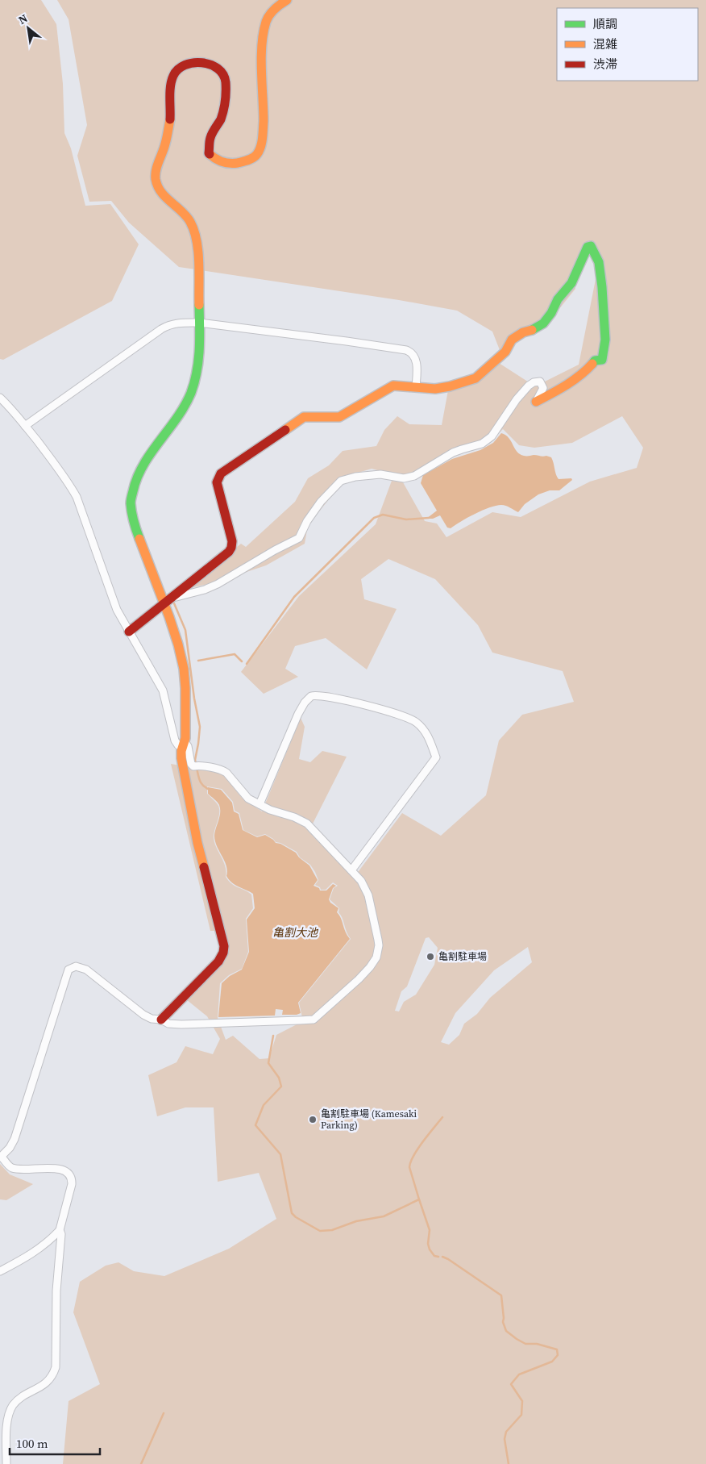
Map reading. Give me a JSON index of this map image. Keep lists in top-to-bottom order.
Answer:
{
  "water": ["亀割大池"],
  "places": ["亀割駐車場", "亀割駐車場 (Kamesaki Parking)"],
  "legend": ["順調", "混雑", "渋滞"],
  "scale_bar": "100 m",
  "north": "top left"
}
